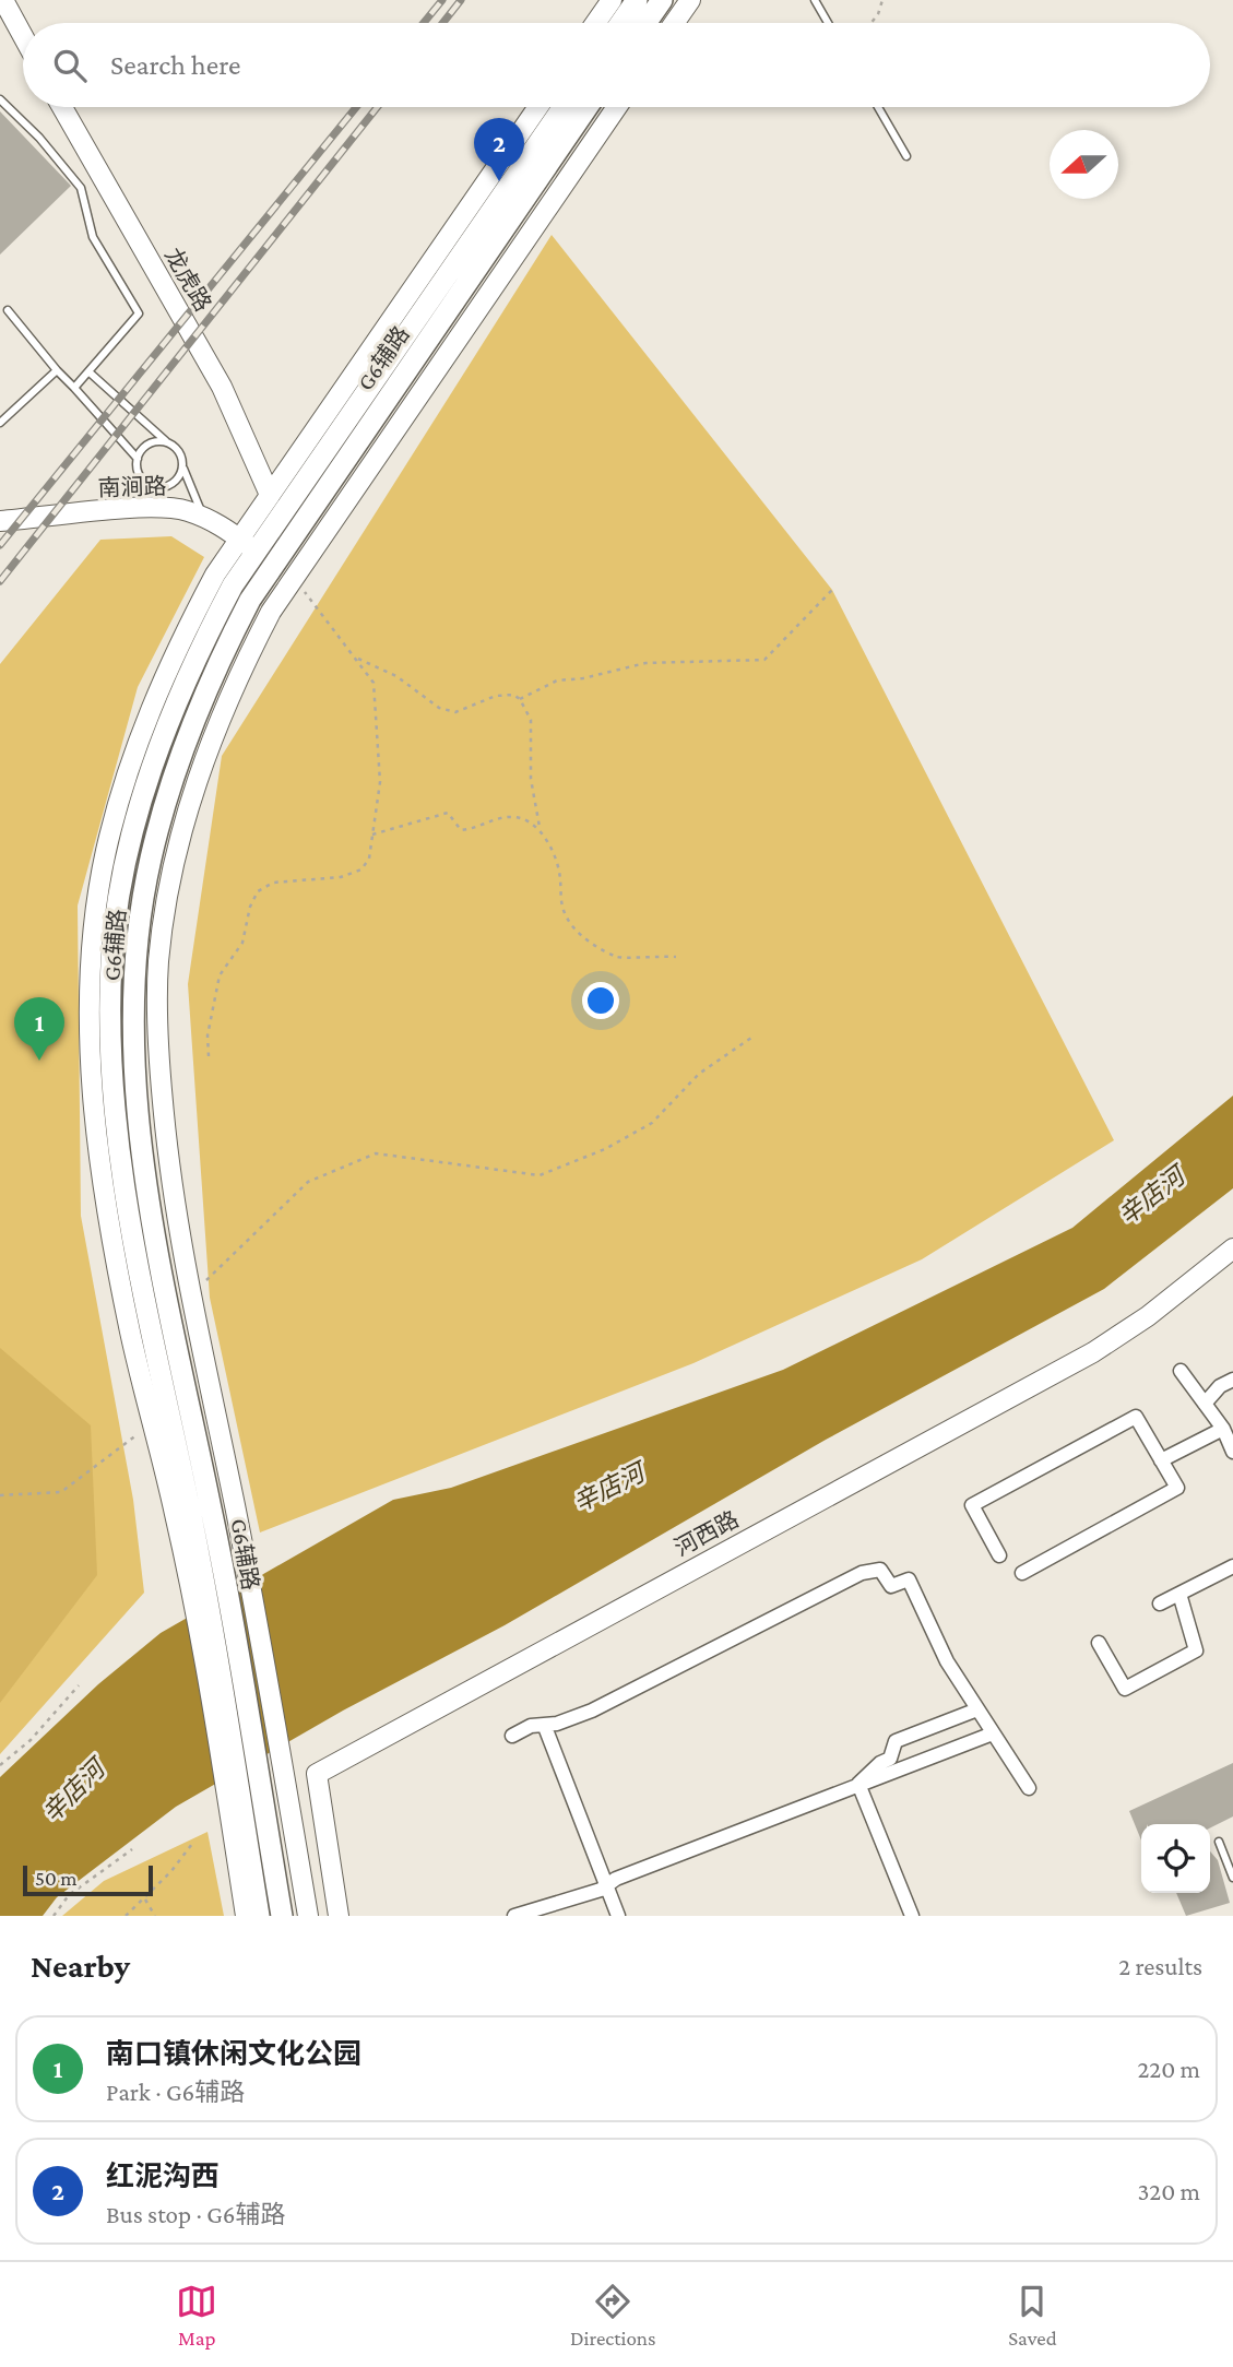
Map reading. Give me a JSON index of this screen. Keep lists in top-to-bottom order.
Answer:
{
  "streets": {
    "main road": ["G6辅路"],
    "street": ["龙虎路", "南涧路", "河西路"]
  },
  "crossings": [
    ["龙虎路", "G6辅路"],
    ["G6辅路", "南涧路"]
  ],
  "water": ["辛店河"],
  "scale_bar": "50 m",
  "north": "left",
  "page": {
    "search": "Search here",
    "pins": ["2", "1"],
    "scale": "50 m",
    "heading": ["Nearby", "2 results"],
    "list": [
      {
        "mark": "1",
        "name": "南口镇休闲文化公园",
        "note": "Park · G6辅路",
        "value": "220 m"
      },
      {
        "mark": "2",
        "name": "红泥沟西",
        "note": "Bus stop · G6辅路",
        "value": "320 m"
      }
    ],
    "nav": ["Map", "Directions", "Saved"]
  }
}
